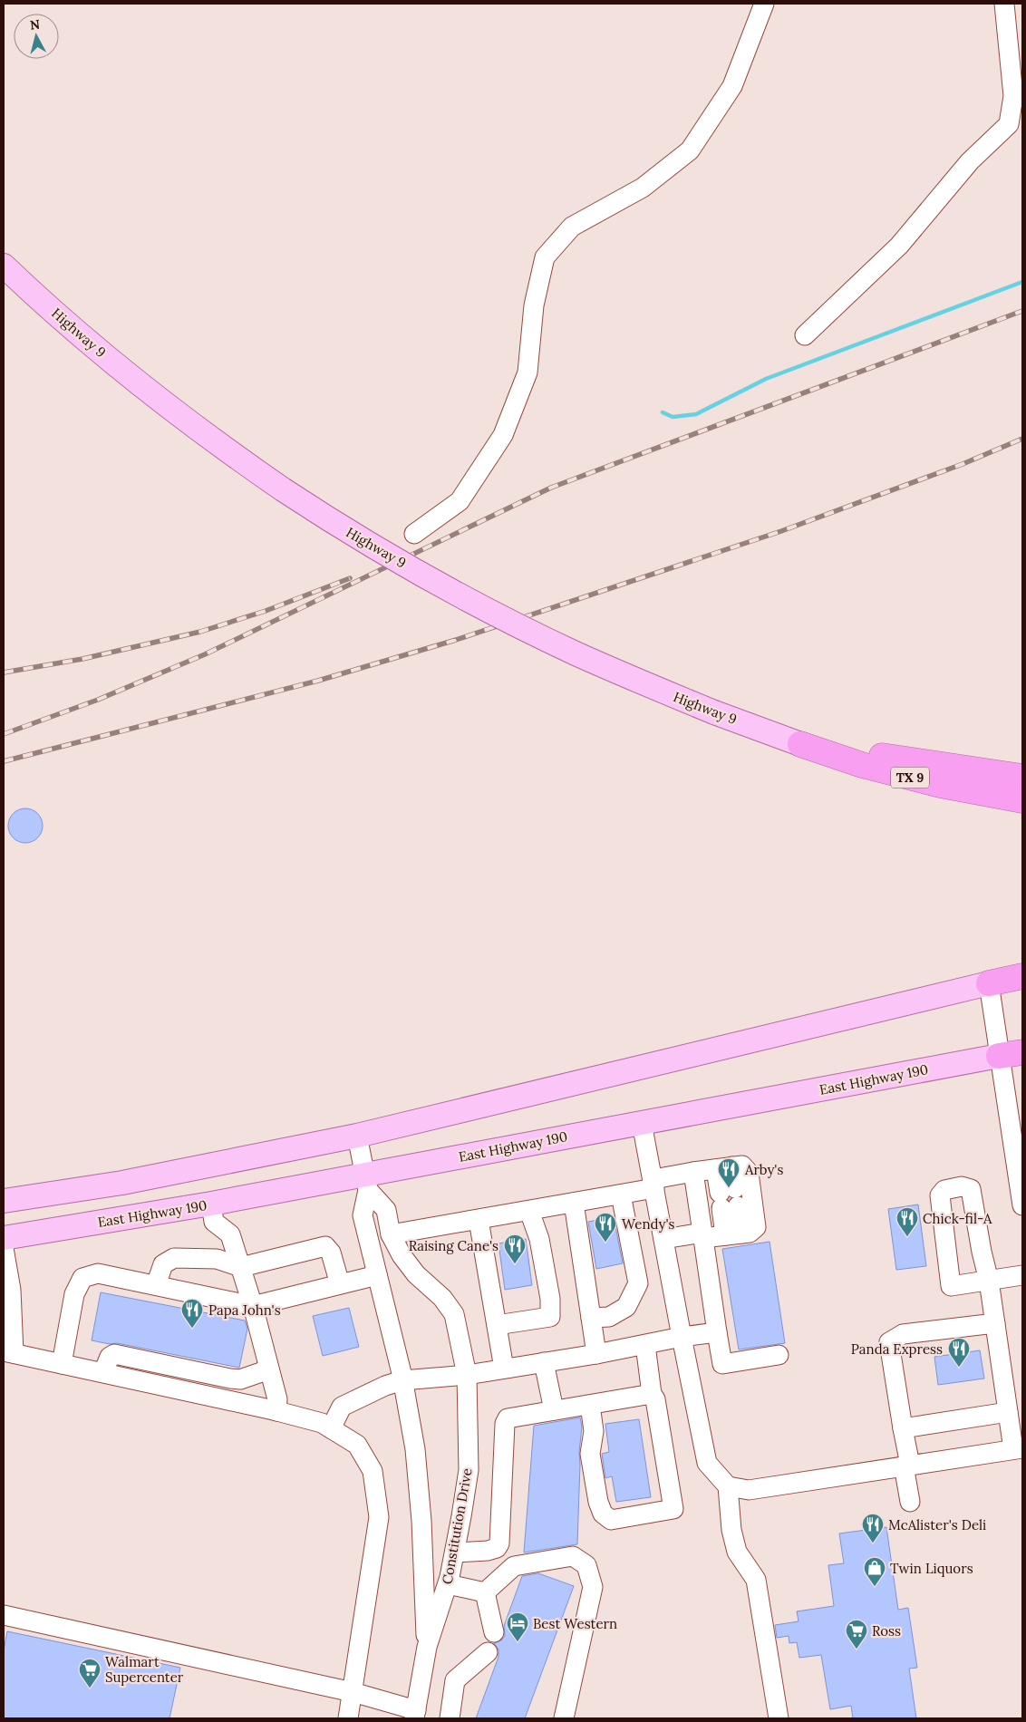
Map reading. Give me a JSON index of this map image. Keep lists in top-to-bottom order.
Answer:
{
  "streets": {
    "highway": ["Highway 9", "TX 9"],
    "main road": ["East Highway 190"],
    "street": ["Constitution Drive"]
  },
  "crossings": [
    ["East Highway 190", "Constitution Drive"]
  ],
  "places": {
    "restaurant": [
      "Arby's",
      "Chick-fil-A",
      "Wendy's",
      "Raising Cane's",
      "Papa John's",
      "Panda Express",
      "McAlister's Deli"
    ],
    "shop": ["Twin Liquors"],
    "hotel": ["Best Western"],
    "supermarket": ["Ross", "Walmart Supercenter"]
  },
  "north": "top"
}
